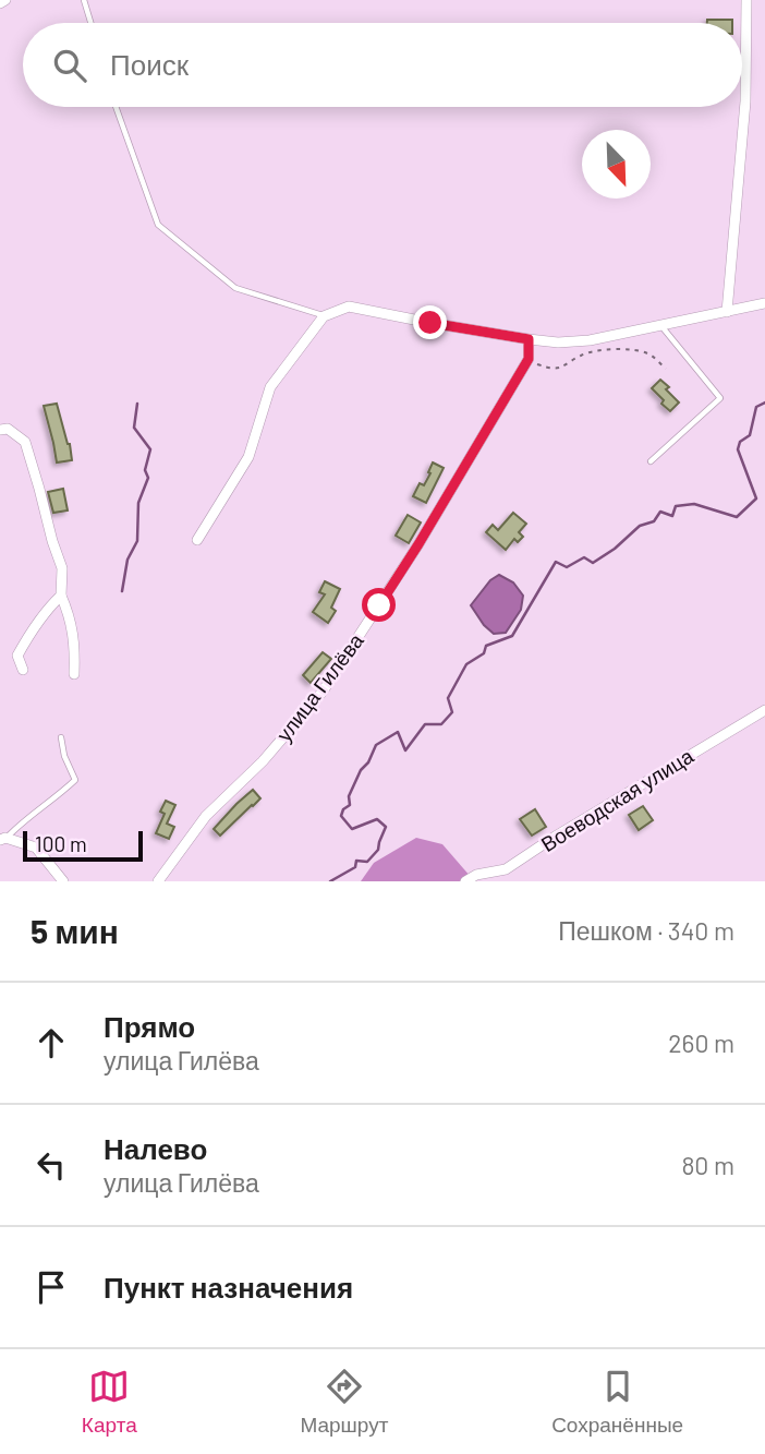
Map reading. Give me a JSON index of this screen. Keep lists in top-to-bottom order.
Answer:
{
  "streets": {
    "street": ["улица Гилёва", "Воеводская улица"]
  },
  "scale_bar": "100 m",
  "north": "bottom right",
  "page": {
    "search": "Поиск",
    "scale": "100 m",
    "heading": ["5 мин", "Пешком · 340 m"],
    "list": [
      ["Прямо", "улица Гилёва", "260 m"],
      ["Налево", "улица Гилёва", "80 m"],
      "Пункт назначения"
    ],
    "nav": ["Карта", "Маршрут", "Сохранённые"]
  }
}
